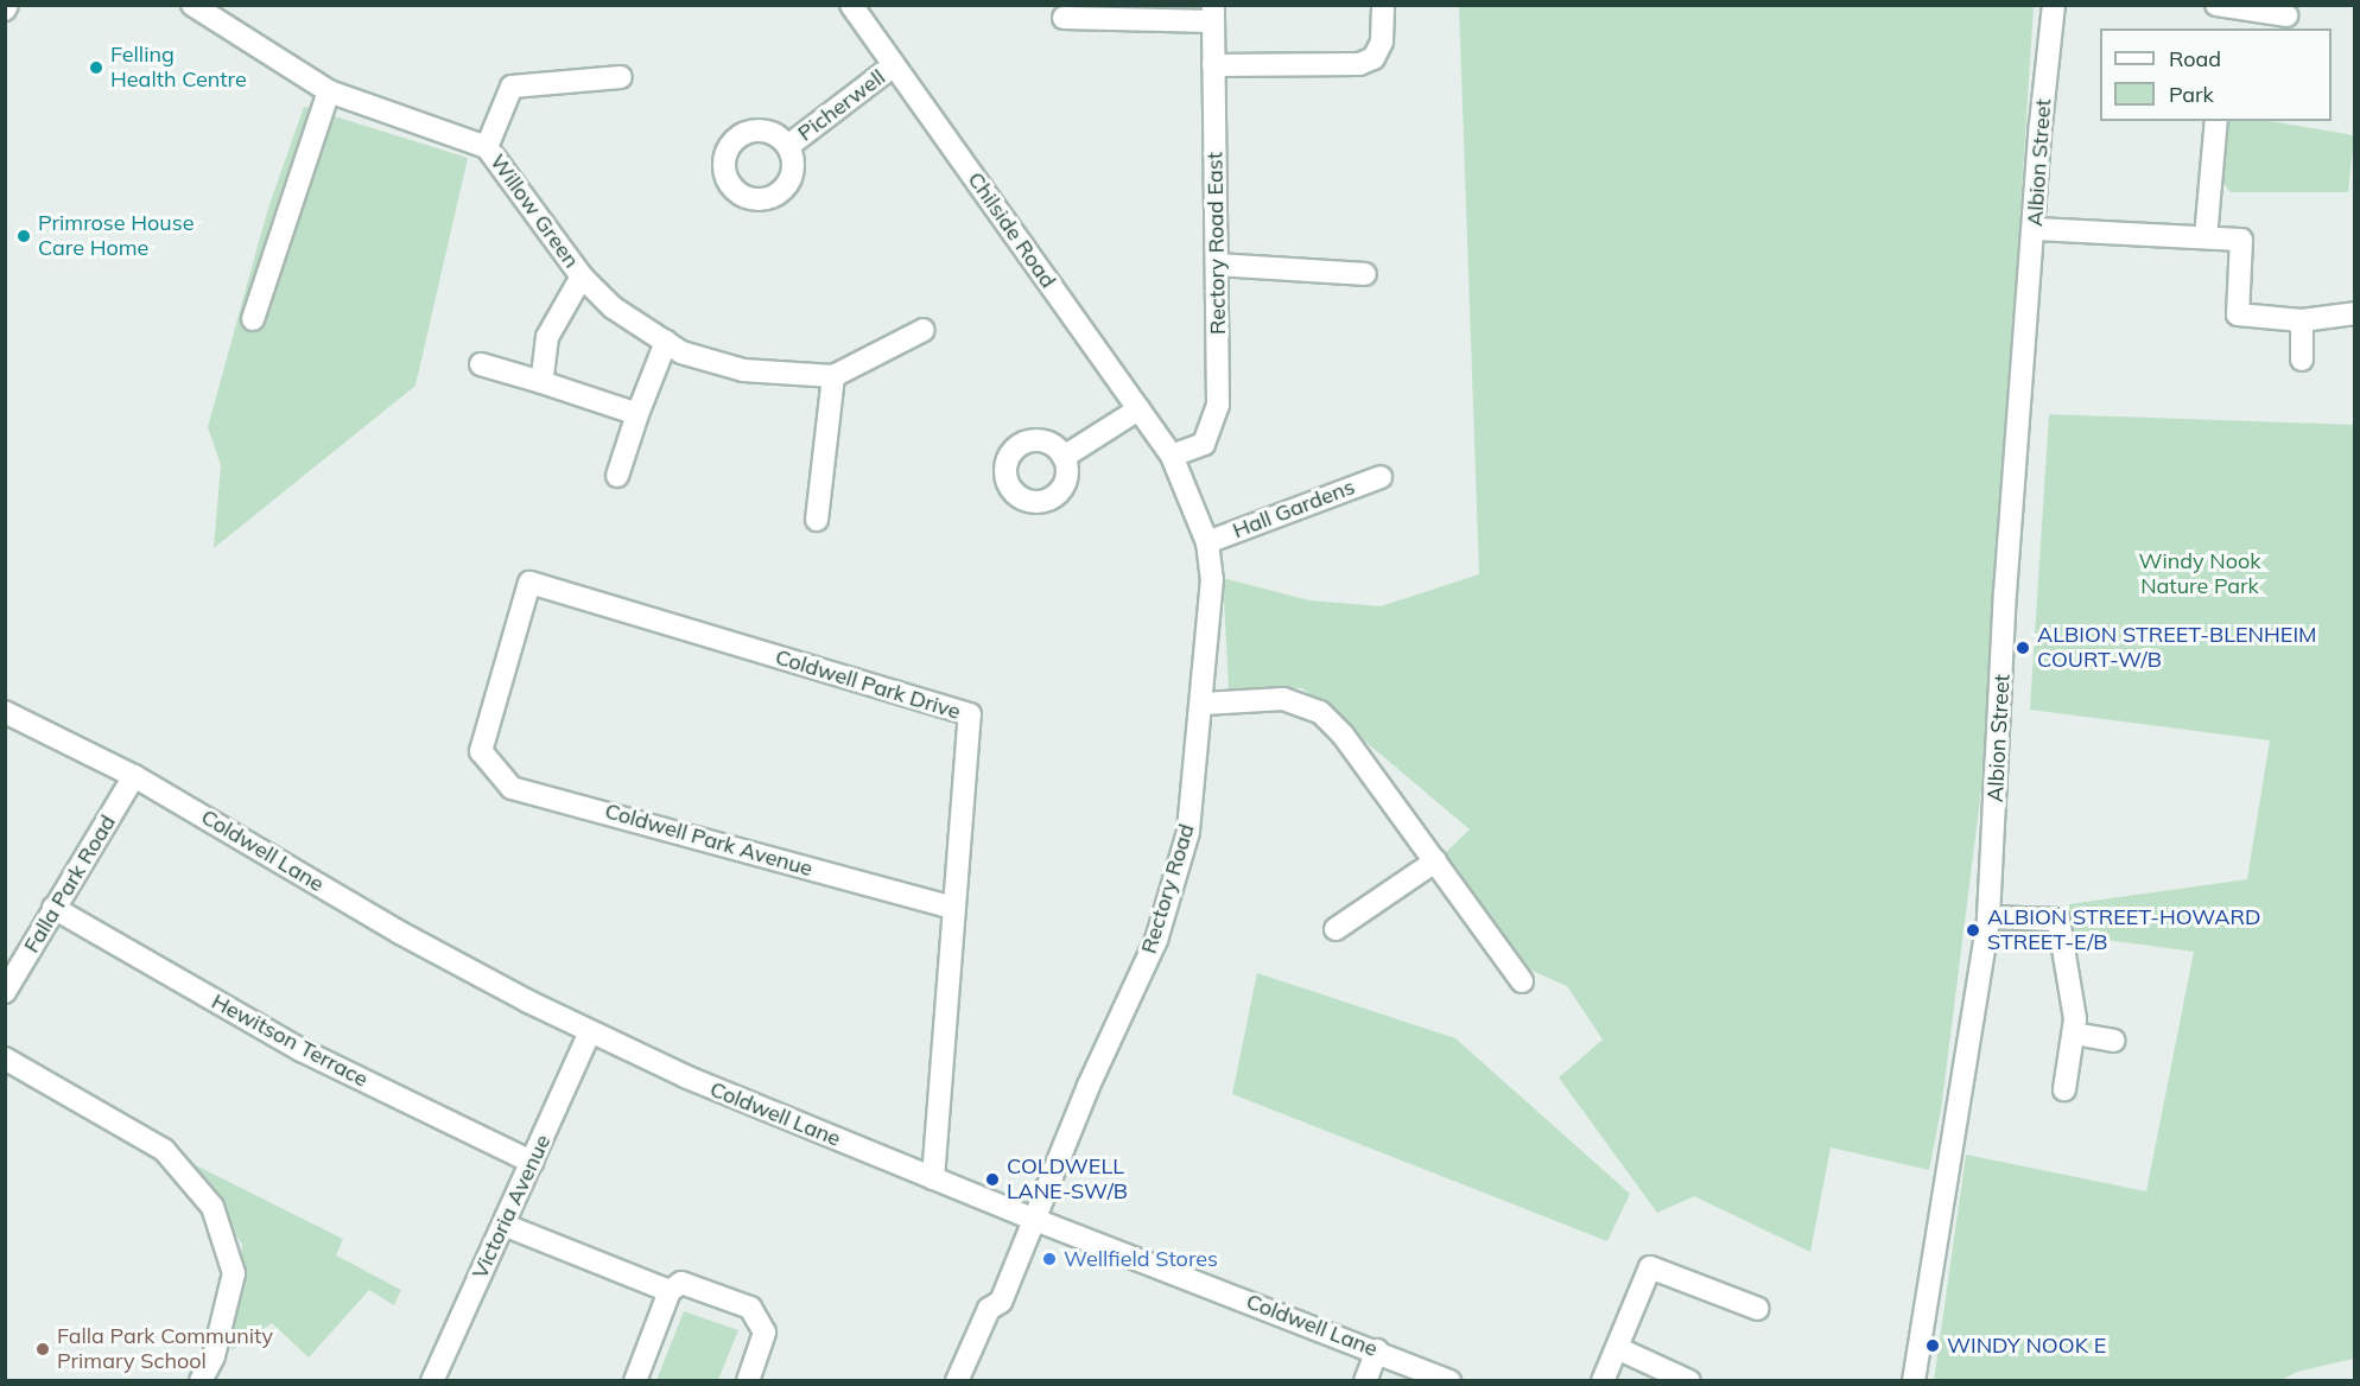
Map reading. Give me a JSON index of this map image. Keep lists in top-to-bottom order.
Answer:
{
  "streets": {
    "street": [
      "Picherwell",
      "Albion Street",
      "Willow Green",
      "Chilside Road",
      "Rectory Road East",
      "Hall Gardens",
      "Coldwell Park Drive",
      "Coldwell Park Avenue",
      "Coldwell Lane",
      "Falla Park Road",
      "Rectory Road",
      "Hewitson Terrace",
      "Victoria Avenue"
    ]
  },
  "crossings": [
    ["Picherwell", "Chilside Road"],
    ["Chilside Road", "Rectory Road East"],
    ["Chilside Road", "Rectory Road"],
    ["Rectory Road East", "Rectory Road"],
    ["Hall Gardens", "Rectory Road"],
    ["Coldwell Park Drive", "Coldwell Park Avenue"],
    ["Coldwell Park Drive", "Coldwell Lane"],
    ["Coldwell Lane", "Falla Park Road"],
    ["Coldwell Lane", "Rectory Road"],
    ["Coldwell Lane", "Victoria Avenue"],
    ["Falla Park Road", "Hewitson Terrace"],
    ["Hewitson Terrace", "Victoria Avenue"]
  ],
  "parks": ["Windy Nook Nature Park"],
  "places": [
    "Felling Health Centre",
    "Primrose House Care Home",
    "ALBION STREET-BLENHEIM COURT-W/B",
    "ALBION STREET-HOWARD STREET-E/B",
    "COLDWELL LANE-SW/B",
    "Wellfield Stores",
    "WINDY NOOK E",
    "Falla Park Community Primary School"
  ],
  "legend": ["Road", "Park"]
}
